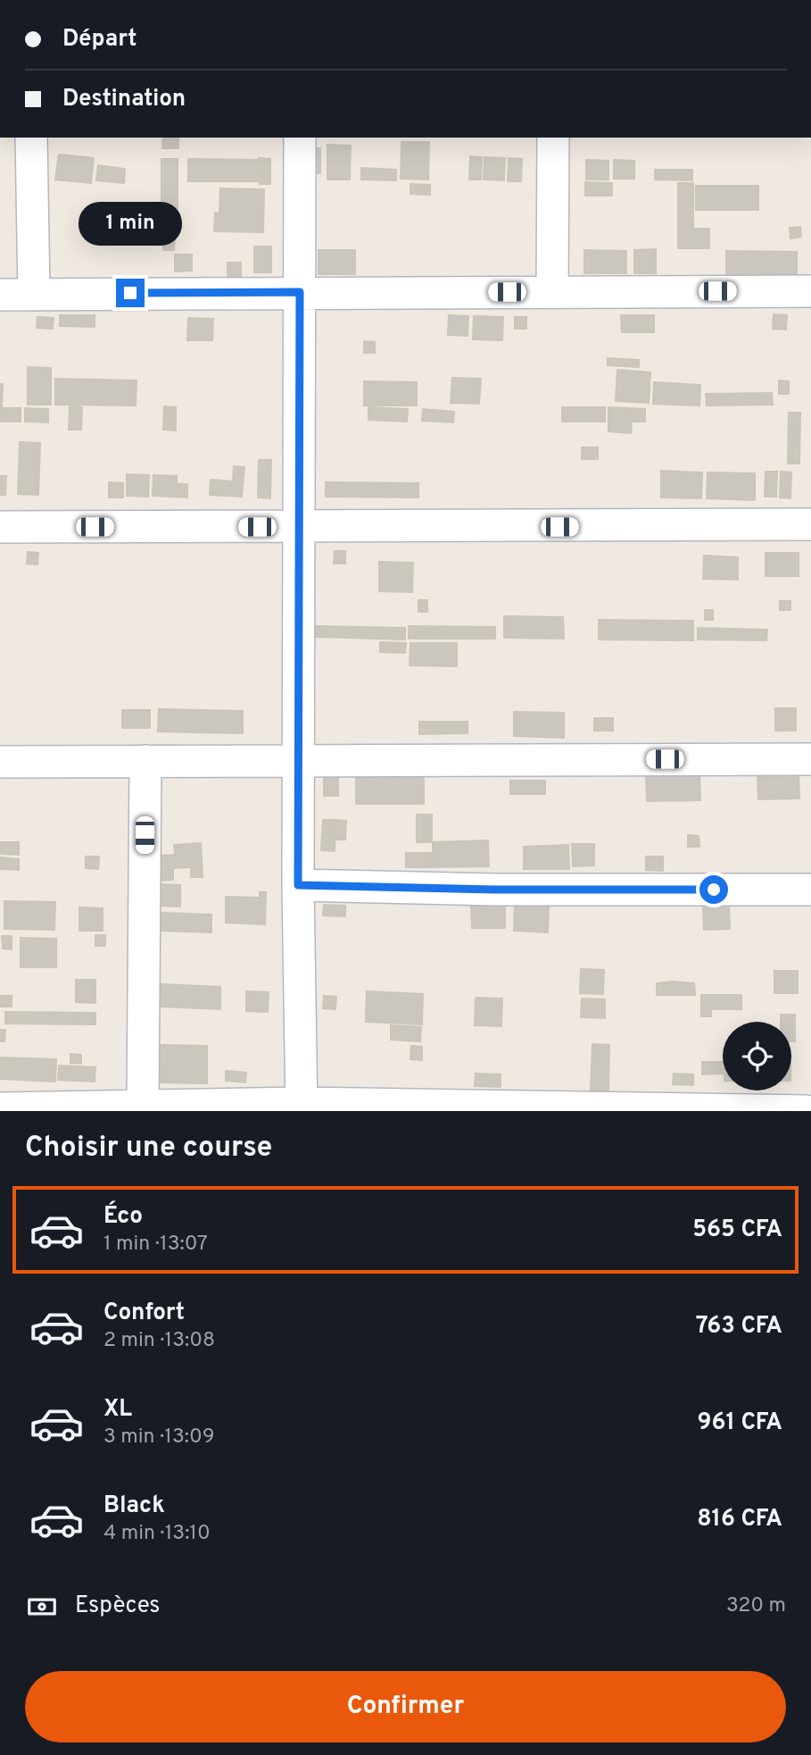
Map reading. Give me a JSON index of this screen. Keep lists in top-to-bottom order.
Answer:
{
  "page": {
    "banner": ["Départ", "Destination"],
    "bubble": "1 min",
    "heading": "Choisir une course",
    "list": [
      {
        "name": "Éco",
        "note": "1 min · 13:07",
        "value": "565 CFA"
      },
      {
        "name": "Confort",
        "note": "2 min · 13:08",
        "value": "763 CFA"
      },
      {
        "name": "XL",
        "note": "3 min · 13:09",
        "value": "961 CFA"
      },
      {
        "name": "Black",
        "note": "4 min · 13:10",
        "value": "816 CFA"
      }
    ],
    "pay": ["Espèces", "320 m"],
    "buttons": "Confirmer"
  }
}
